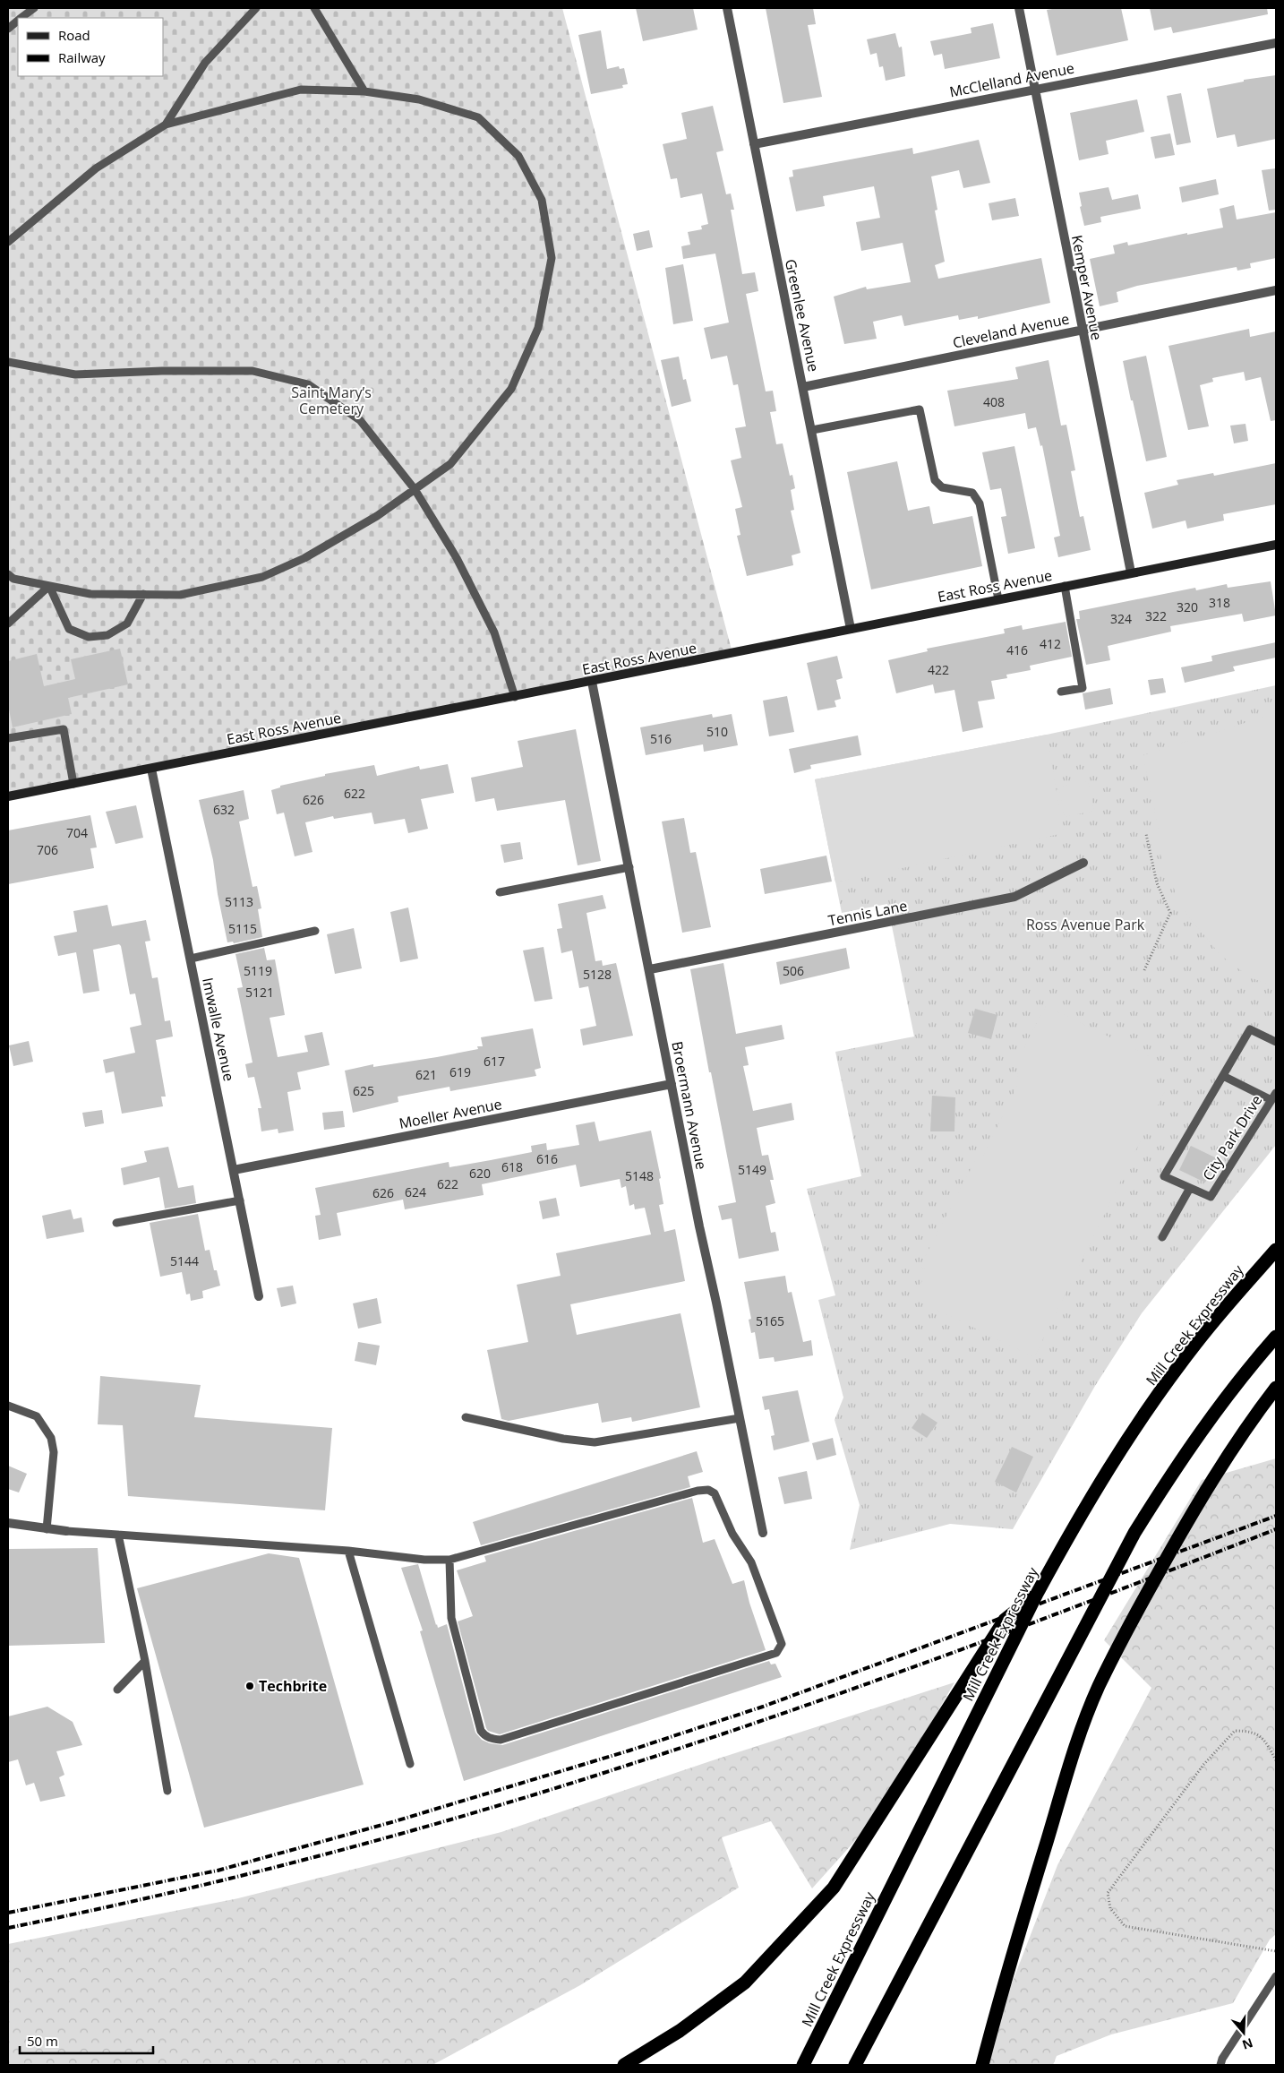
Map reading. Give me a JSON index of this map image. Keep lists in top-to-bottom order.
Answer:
{
  "streets": {
    "highway": ["Mill Creek Expressway"],
    "street": [
      "McClelland Avenue",
      "Kemper Avenue",
      "Greenlee Avenue",
      "Cleveland Avenue",
      "East Ross Avenue",
      "Tennis Lane",
      "Imwalle Avenue",
      "Broermann Avenue",
      "Moeller Avenue"
    ],
    "lane": ["City Park Drive"]
  },
  "crossings": [
    ["McClelland Avenue", "Kemper Avenue"],
    ["McClelland Avenue", "Greenlee Avenue"],
    ["Kemper Avenue", "Cleveland Avenue"],
    ["Kemper Avenue", "East Ross Avenue"],
    ["Greenlee Avenue", "Cleveland Avenue"],
    ["Greenlee Avenue", "East Ross Avenue"],
    ["East Ross Avenue", "Imwalle Avenue"],
    ["East Ross Avenue", "Broermann Avenue"],
    ["Tennis Lane", "Broermann Avenue"],
    ["Imwalle Avenue", "Moeller Avenue"],
    ["Broermann Avenue", "Moeller Avenue"]
  ],
  "parks": ["Saint Mary’s Cemetery", "Ross Avenue Park"],
  "places": ["Techbrite"],
  "house_numbers": [
    "408",
    "318",
    "320",
    "322",
    "324",
    "412",
    "416",
    "422",
    "510",
    "516",
    "622",
    "626",
    "632",
    "704",
    "706",
    "5113",
    "5115",
    "5119",
    "506",
    "5128",
    "5121",
    "617",
    "619",
    "621",
    "625",
    "616",
    "618",
    "5149",
    "620",
    "5148",
    "622",
    "624",
    "626",
    "5144",
    "5165"
  ],
  "legend": ["Road", "Railway"],
  "scale_bar": "50 m",
  "north": "bottom"
}
